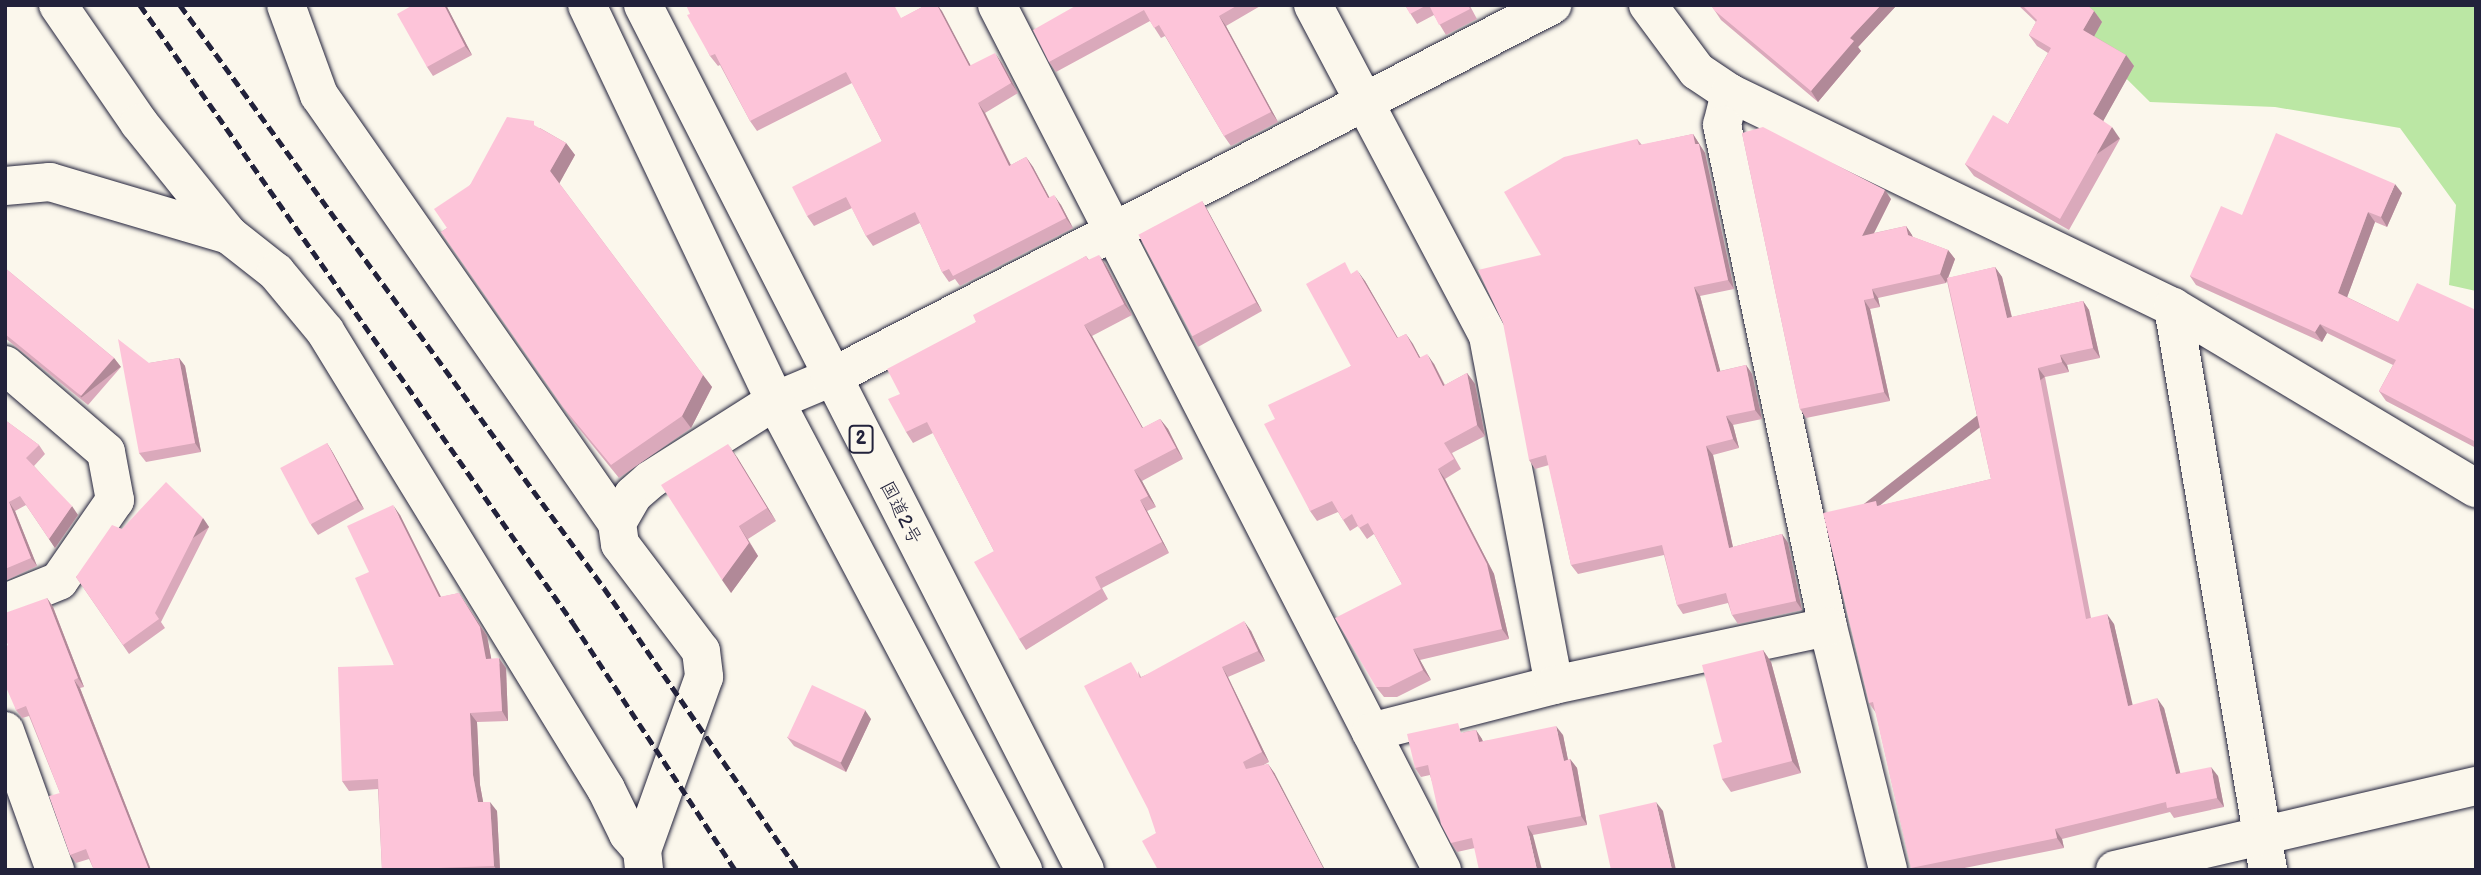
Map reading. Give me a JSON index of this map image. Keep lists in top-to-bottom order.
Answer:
{
  "streets": {
    "main road": ["2", "国道2号"]
  }
}
